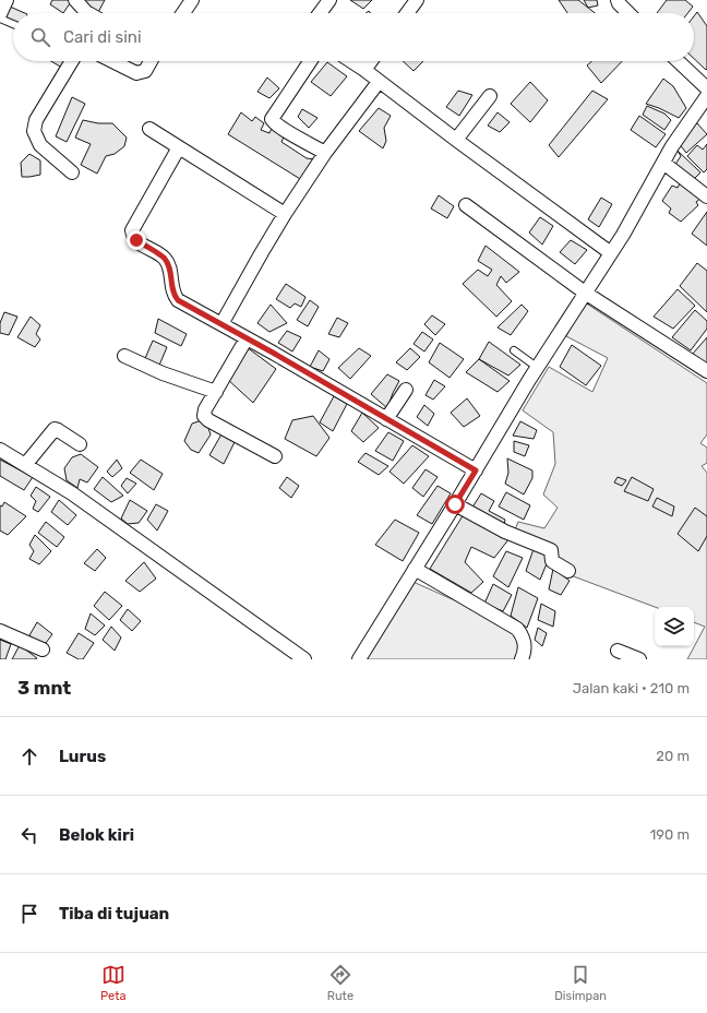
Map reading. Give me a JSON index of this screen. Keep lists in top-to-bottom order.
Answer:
{
  "page": {
    "search": "Cari di sini",
    "heading": ["3 mnt", "Jalan kaki · 210 m"],
    "list": [
      ["Lurus", "20 m"],
      ["Belok kiri", "190 m"],
      "Tiba di tujuan"
    ],
    "nav": ["Peta", "Rute", "Disimpan"]
  }
}
